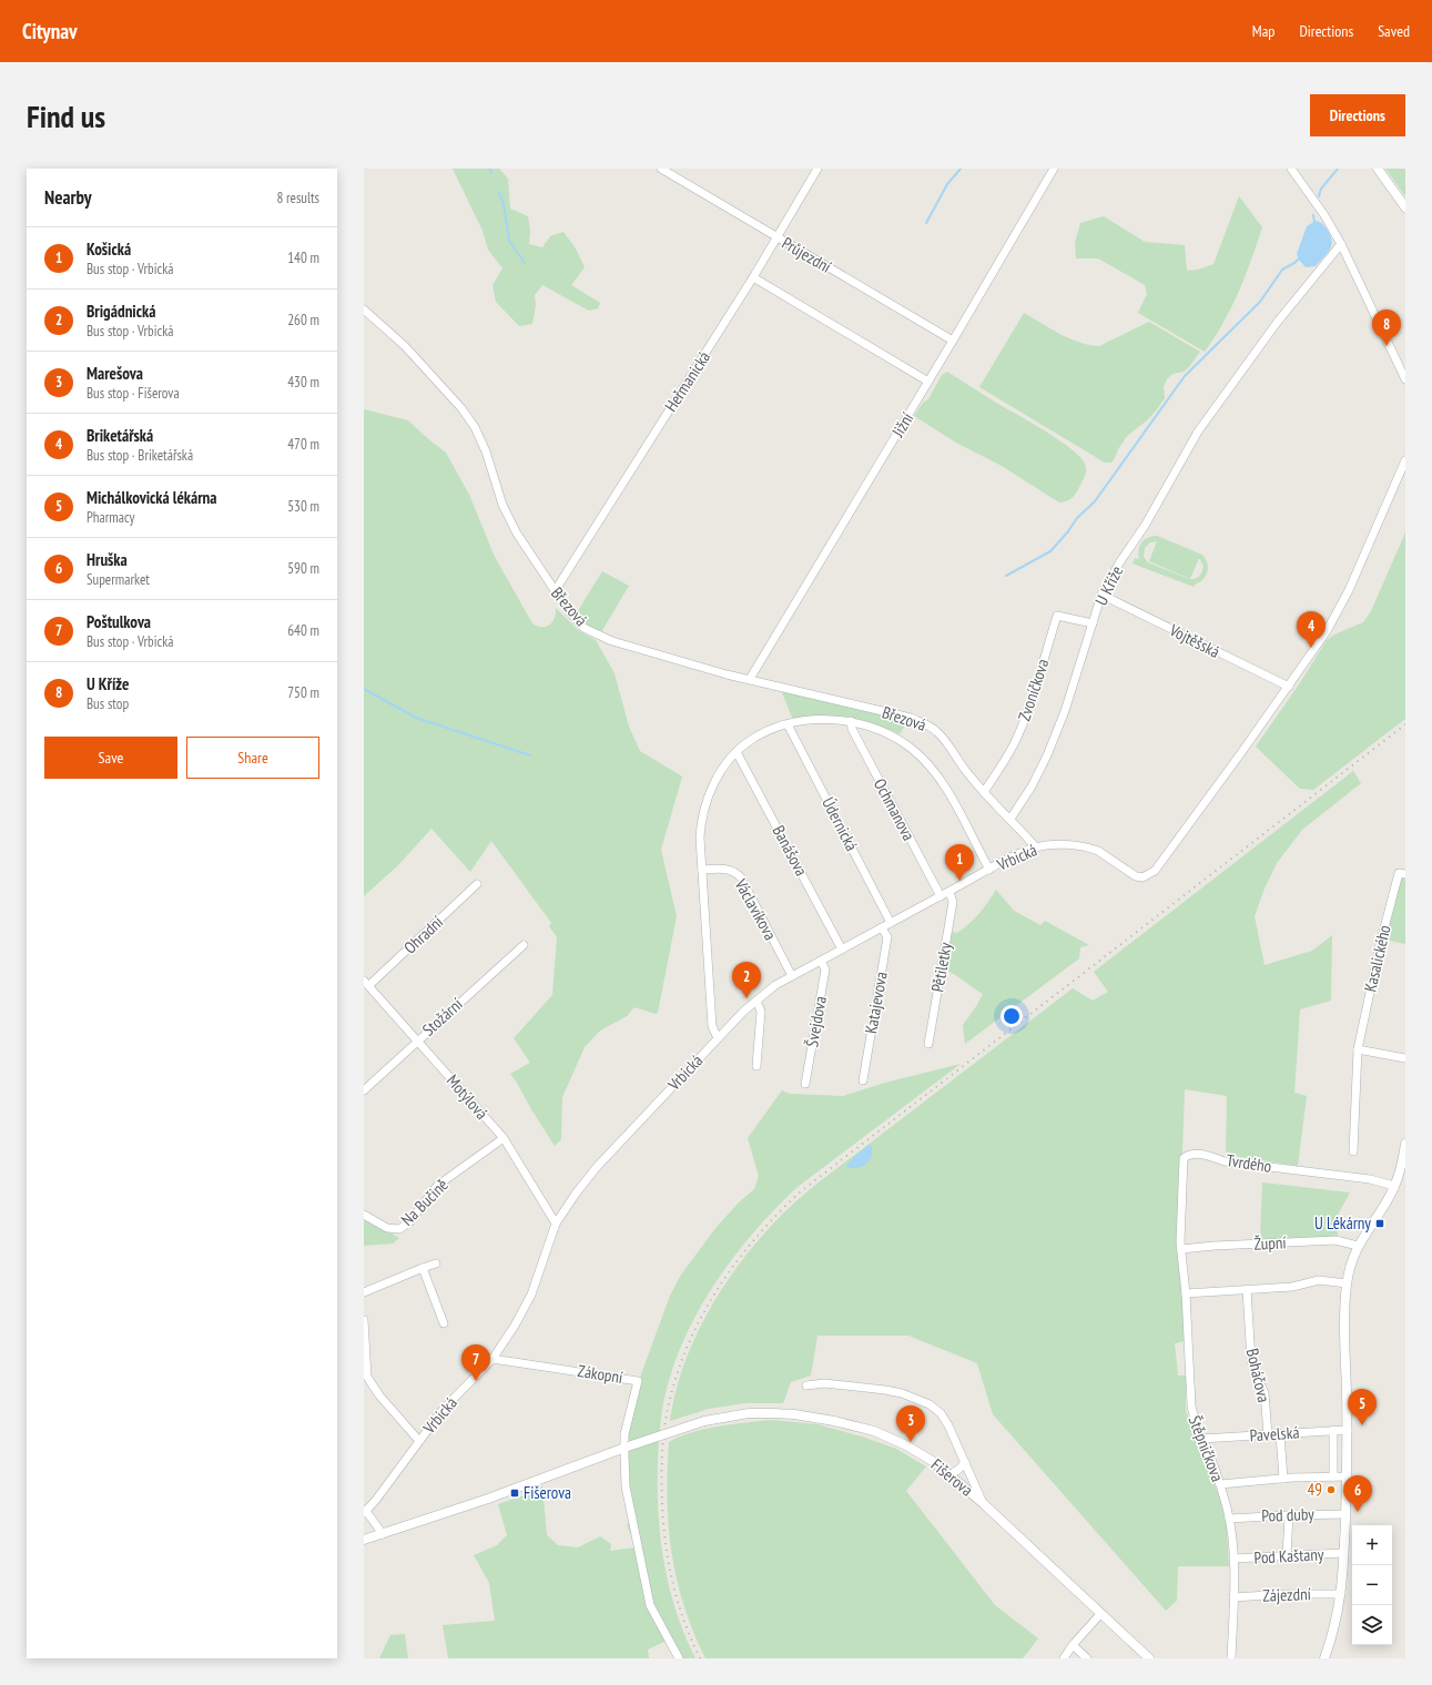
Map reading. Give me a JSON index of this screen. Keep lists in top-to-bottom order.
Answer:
{
  "streets": {
    "street": [
      "Průjezdní",
      "Heřmanická",
      "Jižní",
      "U Kříže",
      "Březová",
      "Vojtěšská",
      "Zvoníčkova",
      "Ochmanova",
      "Údernická",
      "Banášova",
      "Vrbická",
      "Václavíkova",
      "Ohradní",
      "Kasalického",
      "Pětiletky",
      "Katajevova",
      "Stožární",
      "Švejdova",
      "Motýlová",
      "Tvrdého",
      "Na Bučině",
      "Župní",
      "Zákopní",
      "Boháčova",
      "Pavelská",
      "Štěpničkova",
      "Fišerova",
      "Pod duby",
      "Pod Kaštany",
      "Zájezdní"
    ]
  },
  "crossings": [
    ["Průjezdní", "Heřmanická"],
    ["Průjezdní", "Jižní"],
    ["Heřmanická", "Březová"],
    ["Jižní", "Březová"],
    ["U Kříže", "Březová"],
    ["U Kříže", "Vojtěšská"],
    ["U Kříže", "Zvoníčkova"],
    ["Březová", "Zvoníčkova"],
    ["Březová", "Vrbická"],
    ["Vojtěšská", "Vrbická"],
    ["Ochmanova", "Vrbická"],
    ["Údernická", "Vrbická"],
    ["Banášova", "Vrbická"],
    ["Vrbická", "Václavíkova"],
    ["Vrbická", "Pětiletky"],
    ["Vrbická", "Katajevova"],
    ["Vrbická", "Švejdova"],
    ["Vrbická", "Motýlová"],
    ["Vrbická", "Zákopní"],
    ["Ohradní", "Motýlová"],
    ["Stožární", "Motýlová"],
    ["Motýlová", "Na Bučině"],
    ["Tvrdého", "Štěpničkova"],
    ["Župní", "Štěpničkova"],
    ["Zákopní", "Fišerova"],
    ["Boháčova", "Pavelská"],
    ["Pavelská", "Štěpničkova"],
    ["Štěpničkova", "Pod duby"],
    ["Štěpničkova", "Pod Kaštany"],
    ["Štěpničkova", "Zájezdní"]
  ],
  "places": {
    "transit": ["U Lékárny", "Fišerova"],
    "other": ["49"]
  },
  "page": {
    "header": "Citynav",
    "nav": ["Map", "Directions", "Saved"],
    "buttons": [
      "Directions",
      ["Save", "Share"]
    ],
    "title": "Find us",
    "heading": ["Nearby", "8 results"],
    "list": [
      {
        "mark": "1",
        "name": "Košická",
        "note": "Bus stop · Vrbická",
        "value": "140 m"
      },
      {
        "mark": "2",
        "name": "Brigádnická",
        "note": "Bus stop · Vrbická",
        "value": "260 m"
      },
      {
        "mark": "3",
        "name": "Marešova",
        "note": "Bus stop · Fišerova",
        "value": "430 m"
      },
      {
        "mark": "4",
        "name": "Briketářská",
        "note": "Bus stop · Briketářská",
        "value": "470 m"
      },
      {
        "mark": "5",
        "name": "Michálkovická lékárna",
        "note": "Pharmacy",
        "value": "530 m"
      },
      {
        "mark": "6",
        "name": "Hruška",
        "note": "Supermarket",
        "value": "590 m"
      },
      {
        "mark": "7",
        "name": "Poštulkova",
        "note": "Bus stop · Vrbická",
        "value": "640 m"
      },
      {
        "mark": "8",
        "name": "U Kříže",
        "note": "Bus stop",
        "value": "750 m"
      }
    ],
    "pins": [
      "8",
      "4",
      "1",
      "2",
      "7",
      "5",
      "3",
      "6"
    ],
    "map_buttons": ["+", "−"]
  }
}
